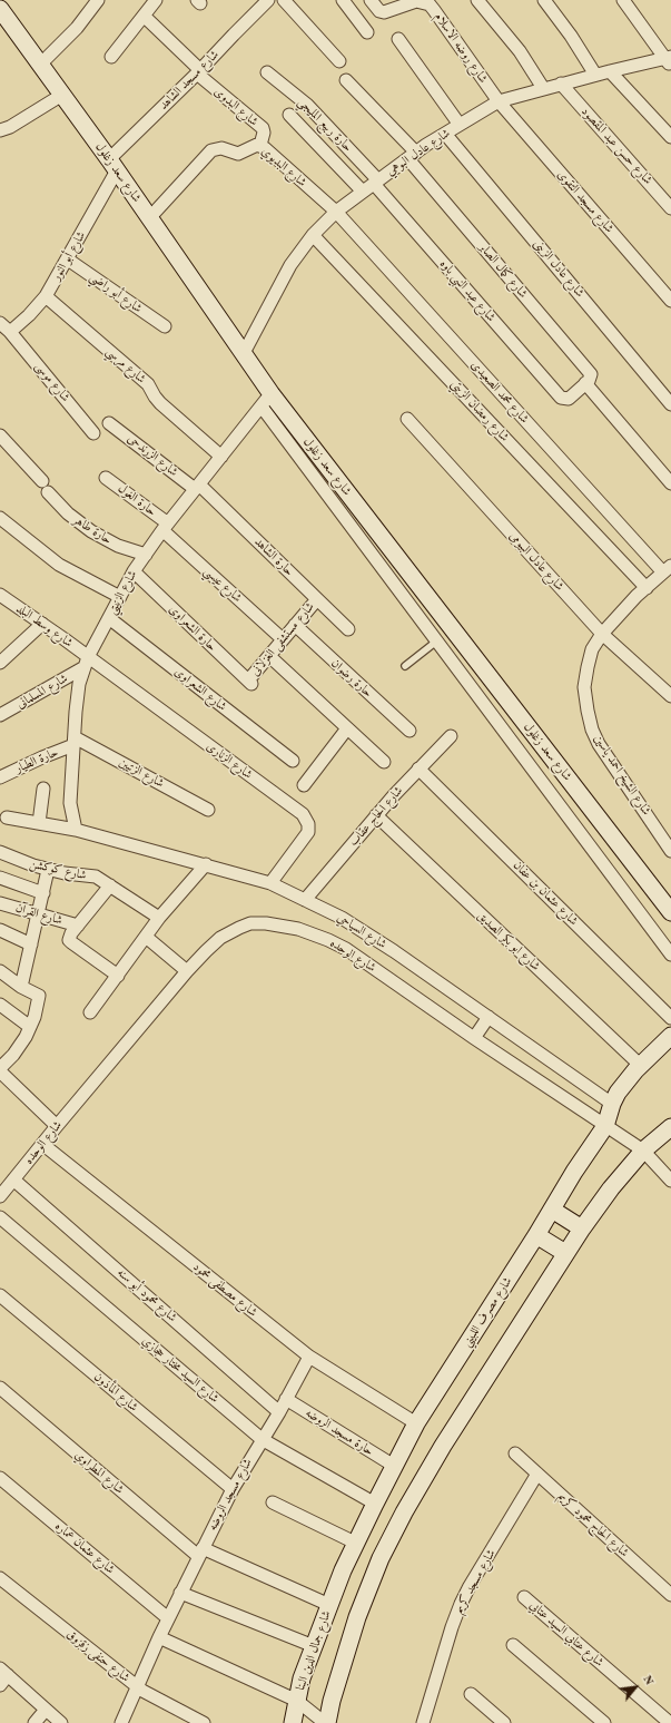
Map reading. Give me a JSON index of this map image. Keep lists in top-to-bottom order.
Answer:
{
  "streets": {
    "main road": ["شارع سعد زغلول", "شارع مصرف اللبيني", "شارع جمال الدين البنا"],
    "street": [
      "شارع روضه الاسلام",
      "شارع مسجد الشاهد",
      "شارع البدوى",
      "حارة ربيع المليجي",
      "شارع حسن عبد المقصود",
      "شارع عادل البوهي",
      "شارع البديوي",
      "شارع مسجد التقوى",
      "شارع أبو النور",
      "شارع عادل الزينى",
      "شارع كمال الصابر",
      "شارع عبد النبي باوه",
      "شارع أبو راضي",
      "شارع مرسي",
      "شارع موسى",
      "شارع محمد الصعيدى",
      "شارع رمضان الزيتي",
      "شارع الزرندحى",
      "حارة الغول",
      "حارة طاهر",
      "حارة الشاهد",
      "شارع عادل البيومى",
      "شارع عيسي",
      "شارع الزنيتي",
      "شارع وسط البلد",
      "حارة الشعراوى",
      "شارع مستشفى الغزلانى",
      "حارة رضوان",
      "شارع الشعراوى",
      "شارع المسلمانى",
      "حارة الطيار",
      "شارع الزنارى",
      "شارع الزتيين",
      "شارع الشيخ احمد ياسين",
      "شارع الحاج عقاب",
      "شارع كوكشن",
      "شارع عثمان بن عفان",
      "شارع القرآن",
      "شارع السياحي",
      "شارع ابو بكر الصديق",
      "شارع الوحده",
      "شارع مصطفى محمود",
      "شارع محمود أبو سنه",
      "شارع السيد مختار حجازي",
      "شارع المأذون",
      "حارة مسجد الروضه",
      "شارع المطراوي",
      "شارع مسجد الروضه",
      "شارع الحاج محمود كريم",
      "شارع عثمان عماره",
      "شارع مسجد كريم",
      "شارع عتابي السيد عتابي",
      "شارع حنفى زقزوق"
    ]
  },
  "crossings": [
    ["شارع روضه الاسلام", "شارع عادل البوهي"],
    ["شارع روضه الاسلام", "شارع مسجد التقوى"],
    ["شارع مسجد الشاهد", "شارع البدوى"],
    ["شارع مسجد الشاهد", "شارع سعد زغلول"],
    ["شارع مسجد الشاهد", "شارع أبو النور"],
    ["شارع البدوى", "شارع البديوي"],
    ["حارة ربيع المليجي", "شارع عادل البوهي"],
    ["حارة ربيع المليجي", "شارع عبد النبي باوه"],
    ["شارع حسن عبد المقصود", "شارع عادل البوهي"],
    ["شارع عادل البوهي", "شارع البديوي"],
    ["شارع عادل البوهي", "شارع سعد زغلول"],
    ["شارع عادل البوهي", "شارع مسجد التقوى"],
    ["شارع عادل البوهي", "شارع عادل الزينى"],
    ["شارع عادل البوهي", "شارع كمال الصابر"],
    ["شارع عادل البوهي", "شارع عبد النبي باوه"],
    ["شارع عادل البوهي", "شارع محمد الصعيدى"],
    ["شارع عادل البوهي", "شارع رمضان الزيتي"],
    ["شارع البديوي", "شارع سعد زغلول"],
    ["شارع البديوي", "شارع محمد الصعيدى"],
    ["شارع سعد زغلول", "شارع أبو النور"],
    ["شارع سعد زغلول", "شارع الزنيتي"],
    ["شارع أبو النور", "شارع أبو راضي"],
    ["شارع أبو النور", "شارع مرسي"],
    ["شارع أبو النور", "شارع موسى"],
    ["شارع كمال الصابر", "شارع عبد النبي باوه"],
    ["شارع مرسي", "شارع الزنيتي"],
    ["شارع محمد الصعيدى", "شارع الشيخ احمد ياسين"],
    ["شارع رمضان الزيتي", "شارع الشيخ احمد ياسين"],
    ["شارع الزرندحى", "حارة الشاهد"],
    ["شارع الزرندحى", "شارع الزنيتي"],
    ["حارة الغول", "شارع عيسي"],
    ["حارة الغول", "شارع الزنيتي"],
    ["حارة طاهر", "شارع الزنيتي"],
    ["حارة الشاهد", "شارع الزنيتي"],
    ["حارة الشاهد", "شارع مستشفى الغزلانى"],
    ["شارع عادل البيومى", "شارع الشيخ احمد ياسين"],
    ["شارع عيسي", "شارع الزنيتي"],
    ["شارع عيسي", "شارع مستشفى الغزلانى"],
    ["شارع الزنيتي", "شارع وسط البلد"],
    ["شارع الزنيتي", "حارة الشعراوى"],
    ["شارع الزنيتي", "شارع الشعراوى"],
    ["شارع الزنيتي", "شارع المسلمانى"],
    ["شارع الزنيتي", "حارة الطيار"],
    ["شارع الزنيتي", "شارع الزنارى"],
    ["شارع الزنيتي", "شارع الزتيين"],
    ["شارع الزنيتي", "شارع السياحي"],
    ["شارع وسط البلد", "شارع المسلمانى"],
    ["شارع وسط البلد", "شارع الزنارى"],
    ["حارة الشعراوى", "شارع مستشفى الغزلانى"],
    ["شارع مستشفى الغزلانى", "حارة رضوان"],
    ["شارع المسلمانى", "شارع الزنارى"],
    ["حارة الطيار", "شارع الزتيين"],
    ["شارع الزنارى", "شارع السياحي"],
    ["شارع الحاج عقاب", "شارع عثمان بن عفان"],
    ["شارع الحاج عقاب", "شارع السياحي"],
    ["شارع الحاج عقاب", "شارع ابو بكر الصديق"],
    ["شارع السياحي", "شارع مصرف اللبيني"],
    ["شارع ابو بكر الصديق", "شارع مصرف اللبيني"],
    ["شارع الوحده", "شارع مصطفى محمود"],
    ["شارع الوحده", "شارع محمود أبو سنه"],
    ["شارع الوحده", "شارع مصرف اللبيني"],
    ["شارع مصطفى محمود", "شارع مصرف اللبيني"],
    ["شارع مصطفى محمود", "شارع مسجد الروضه"],
    ["شارع محمود أبو سنه", "شارع مسجد الروضه"],
    ["شارع مصرف اللبيني", "شارع السيد مختار حجازي"],
    ["شارع مصرف اللبيني", "حارة مسجد الروضه"],
    ["شارع مصرف اللبيني", "شارع المطراوي"],
    ["شارع مصرف اللبيني", "شارع جمال الدين البنا"],
    ["شارع السيد مختار حجازي", "شارع مسجد الروضه"],
    ["شارع المأذون", "شارع مسجد الروضه"],
    ["حارة مسجد الروضه", "شارع مسجد الروضه"],
    ["شارع المطراوي", "شارع مسجد الروضه"],
    ["شارع المطراوي", "شارع جمال الدين البنا"],
    ["شارع مسجد الروضه", "شارع عثمان عماره"],
    ["شارع مسجد الروضه", "شارع حنفى زقزوق"],
    ["شارع الحاج محمود كريم", "شارع مسجد كريم"]
  ],
  "north": "top right"
}
